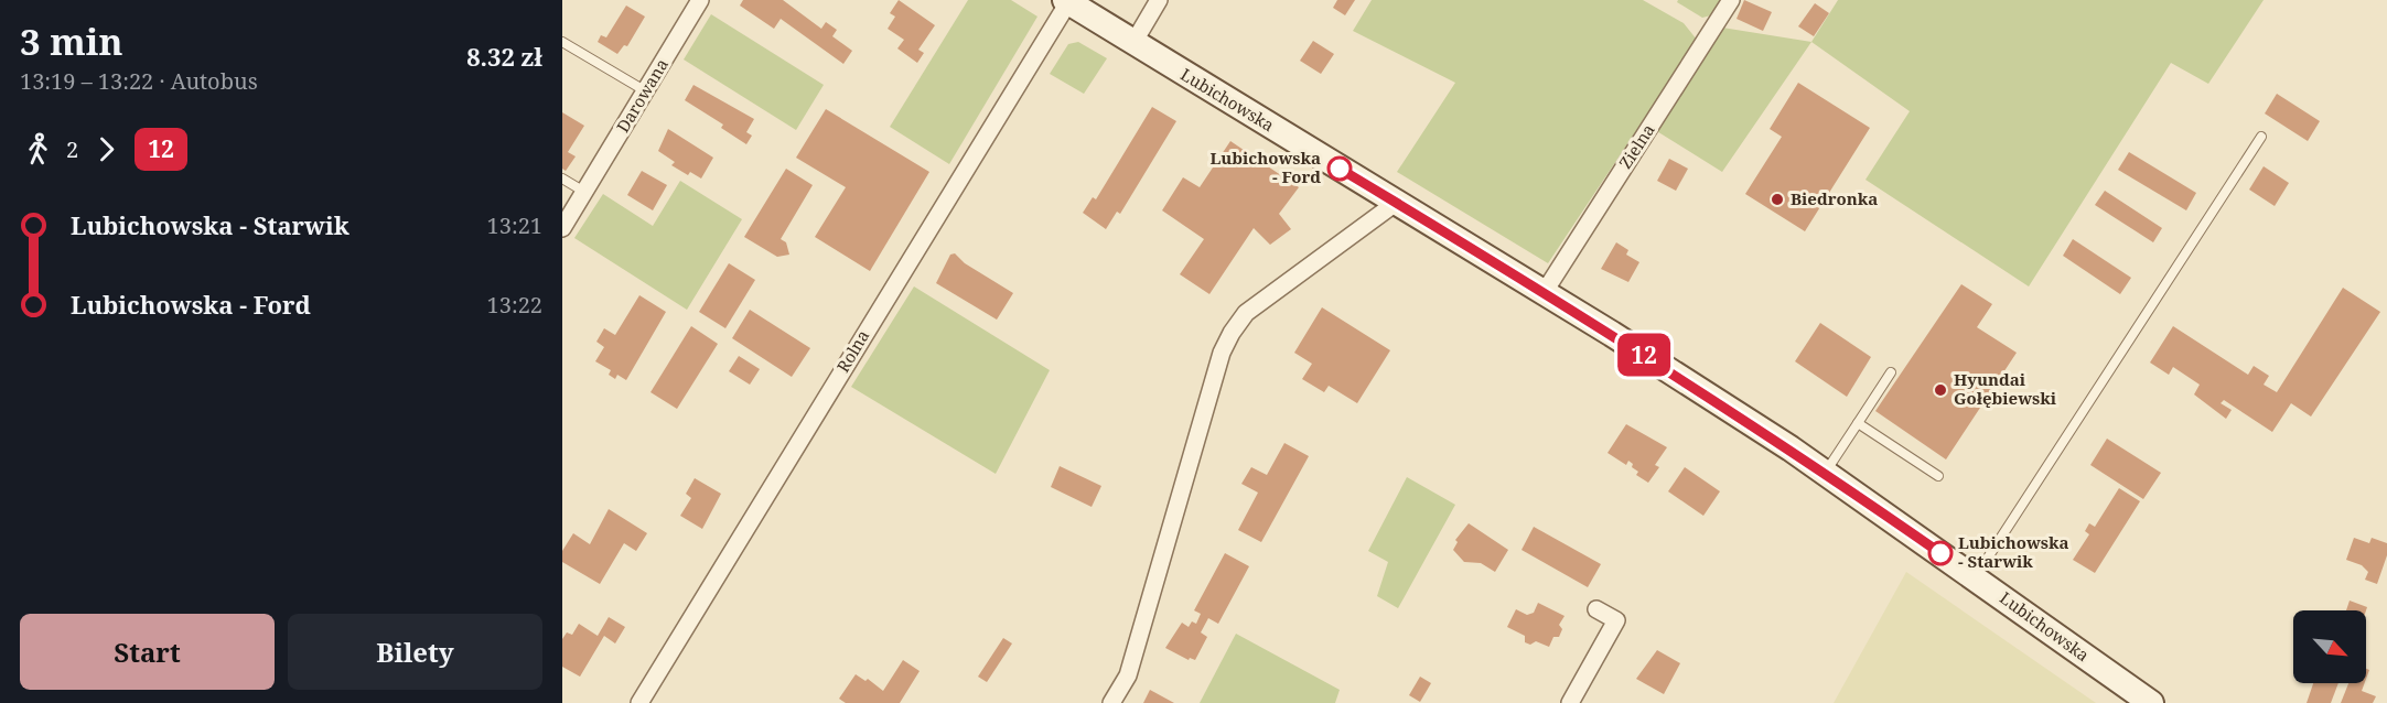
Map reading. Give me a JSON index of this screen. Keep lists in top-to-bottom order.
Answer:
{
  "streets": {
    "street": [
      "Darowana",
      "Lubichowska",
      "Zielna",
      "Rolna"
    ]
  },
  "crossings": [
    ["Lubichowska", "Zielna"],
    ["Lubichowska", "Rolna"]
  ],
  "places": [
    "Lubichowska - Ford",
    "Biedronka",
    "Hyundai Gołębiewski",
    "Lubichowska - Starwik"
  ],
  "lines": ["bus line 12"],
  "north": "bottom right",
  "page": {
    "heading": ["3 min", "13:19 – 13:22 · Autobus", "8.32 zł"],
    "on_map": "12",
    "legs": ["2", "12"],
    "list": [
      {
        "name": "Lubichowska - Starwik",
        "value": "13:21"
      },
      {
        "name": "Lubichowska - Ford",
        "value": "13:22"
      }
    ],
    "buttons": ["Start", "Bilety"]
  }
}
